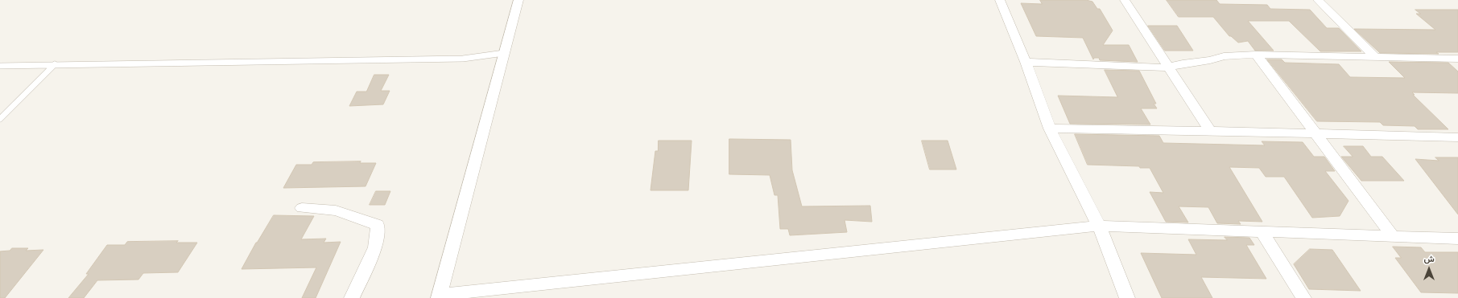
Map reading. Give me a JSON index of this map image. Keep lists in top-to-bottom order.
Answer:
{
  "north": "top"
}
